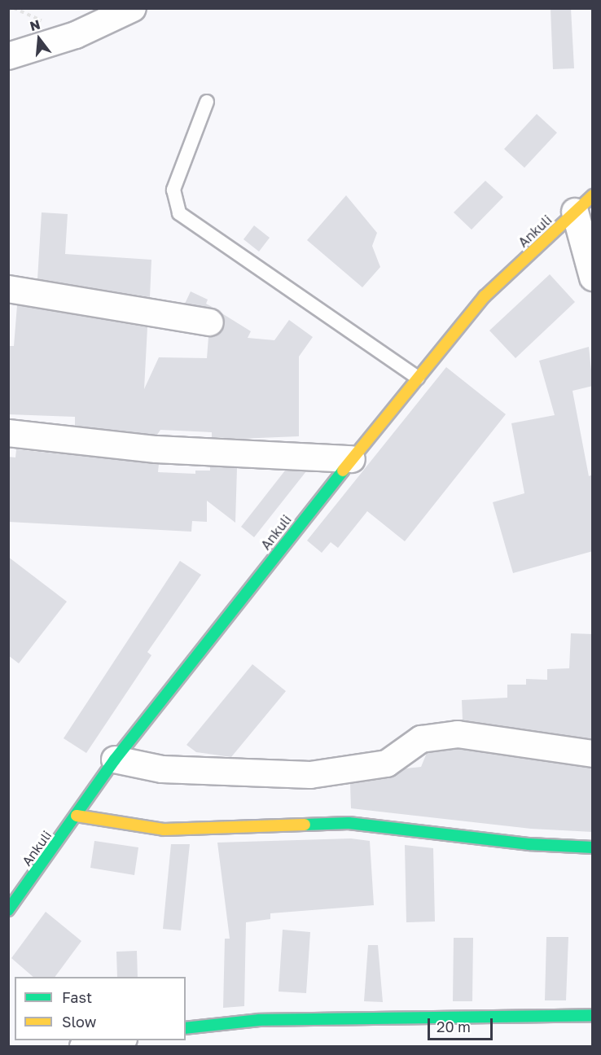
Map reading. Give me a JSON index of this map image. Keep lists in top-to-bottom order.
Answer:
{
  "streets": {
    "street": ["Ankuli"]
  },
  "legend": ["Fast", "Slow"],
  "scale_bar": "20 m",
  "north": "top"
}
